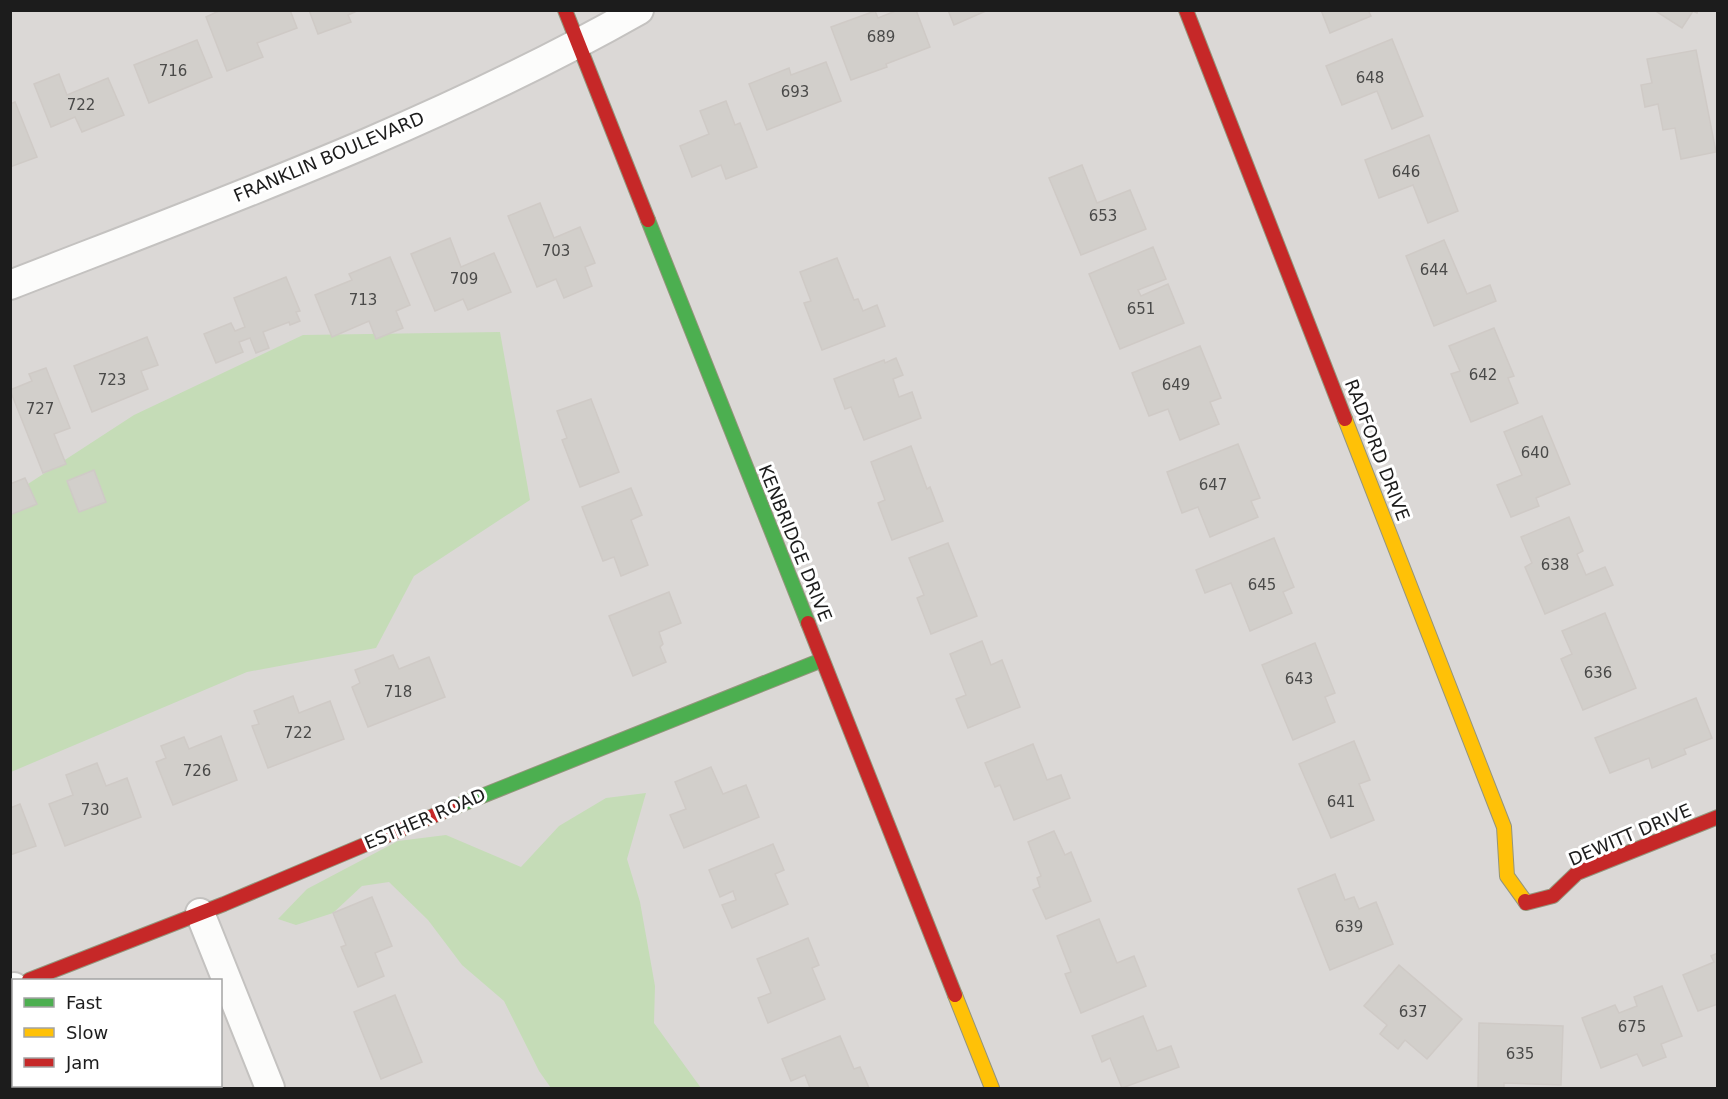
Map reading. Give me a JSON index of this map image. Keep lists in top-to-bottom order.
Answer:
{
  "streets": {
    "street": [
      "FRANKLIN BOULEVARD",
      "RADFORD DRIVE",
      "KENBRIDGE DRIVE",
      "ESTHER ROAD",
      "DEWITT DRIVE"
    ]
  },
  "crossings": [
    ["FRANKLIN BOULEVARD", "KENBRIDGE DRIVE"],
    ["RADFORD DRIVE", "DEWITT DRIVE"],
    ["KENBRIDGE DRIVE", "ESTHER ROAD"]
  ],
  "house_numbers": [
    "689",
    "716",
    "648",
    "693",
    "722",
    "646",
    "653",
    "703",
    "644",
    "709",
    "713",
    "651",
    "642",
    "723",
    "649",
    "727",
    "640",
    "647",
    "638",
    "645",
    "636",
    "643",
    "718",
    "722",
    "726",
    "641",
    "730",
    "639",
    "637",
    "675",
    "635"
  ],
  "legend": ["Fast", "Slow", "Jam"]
}
